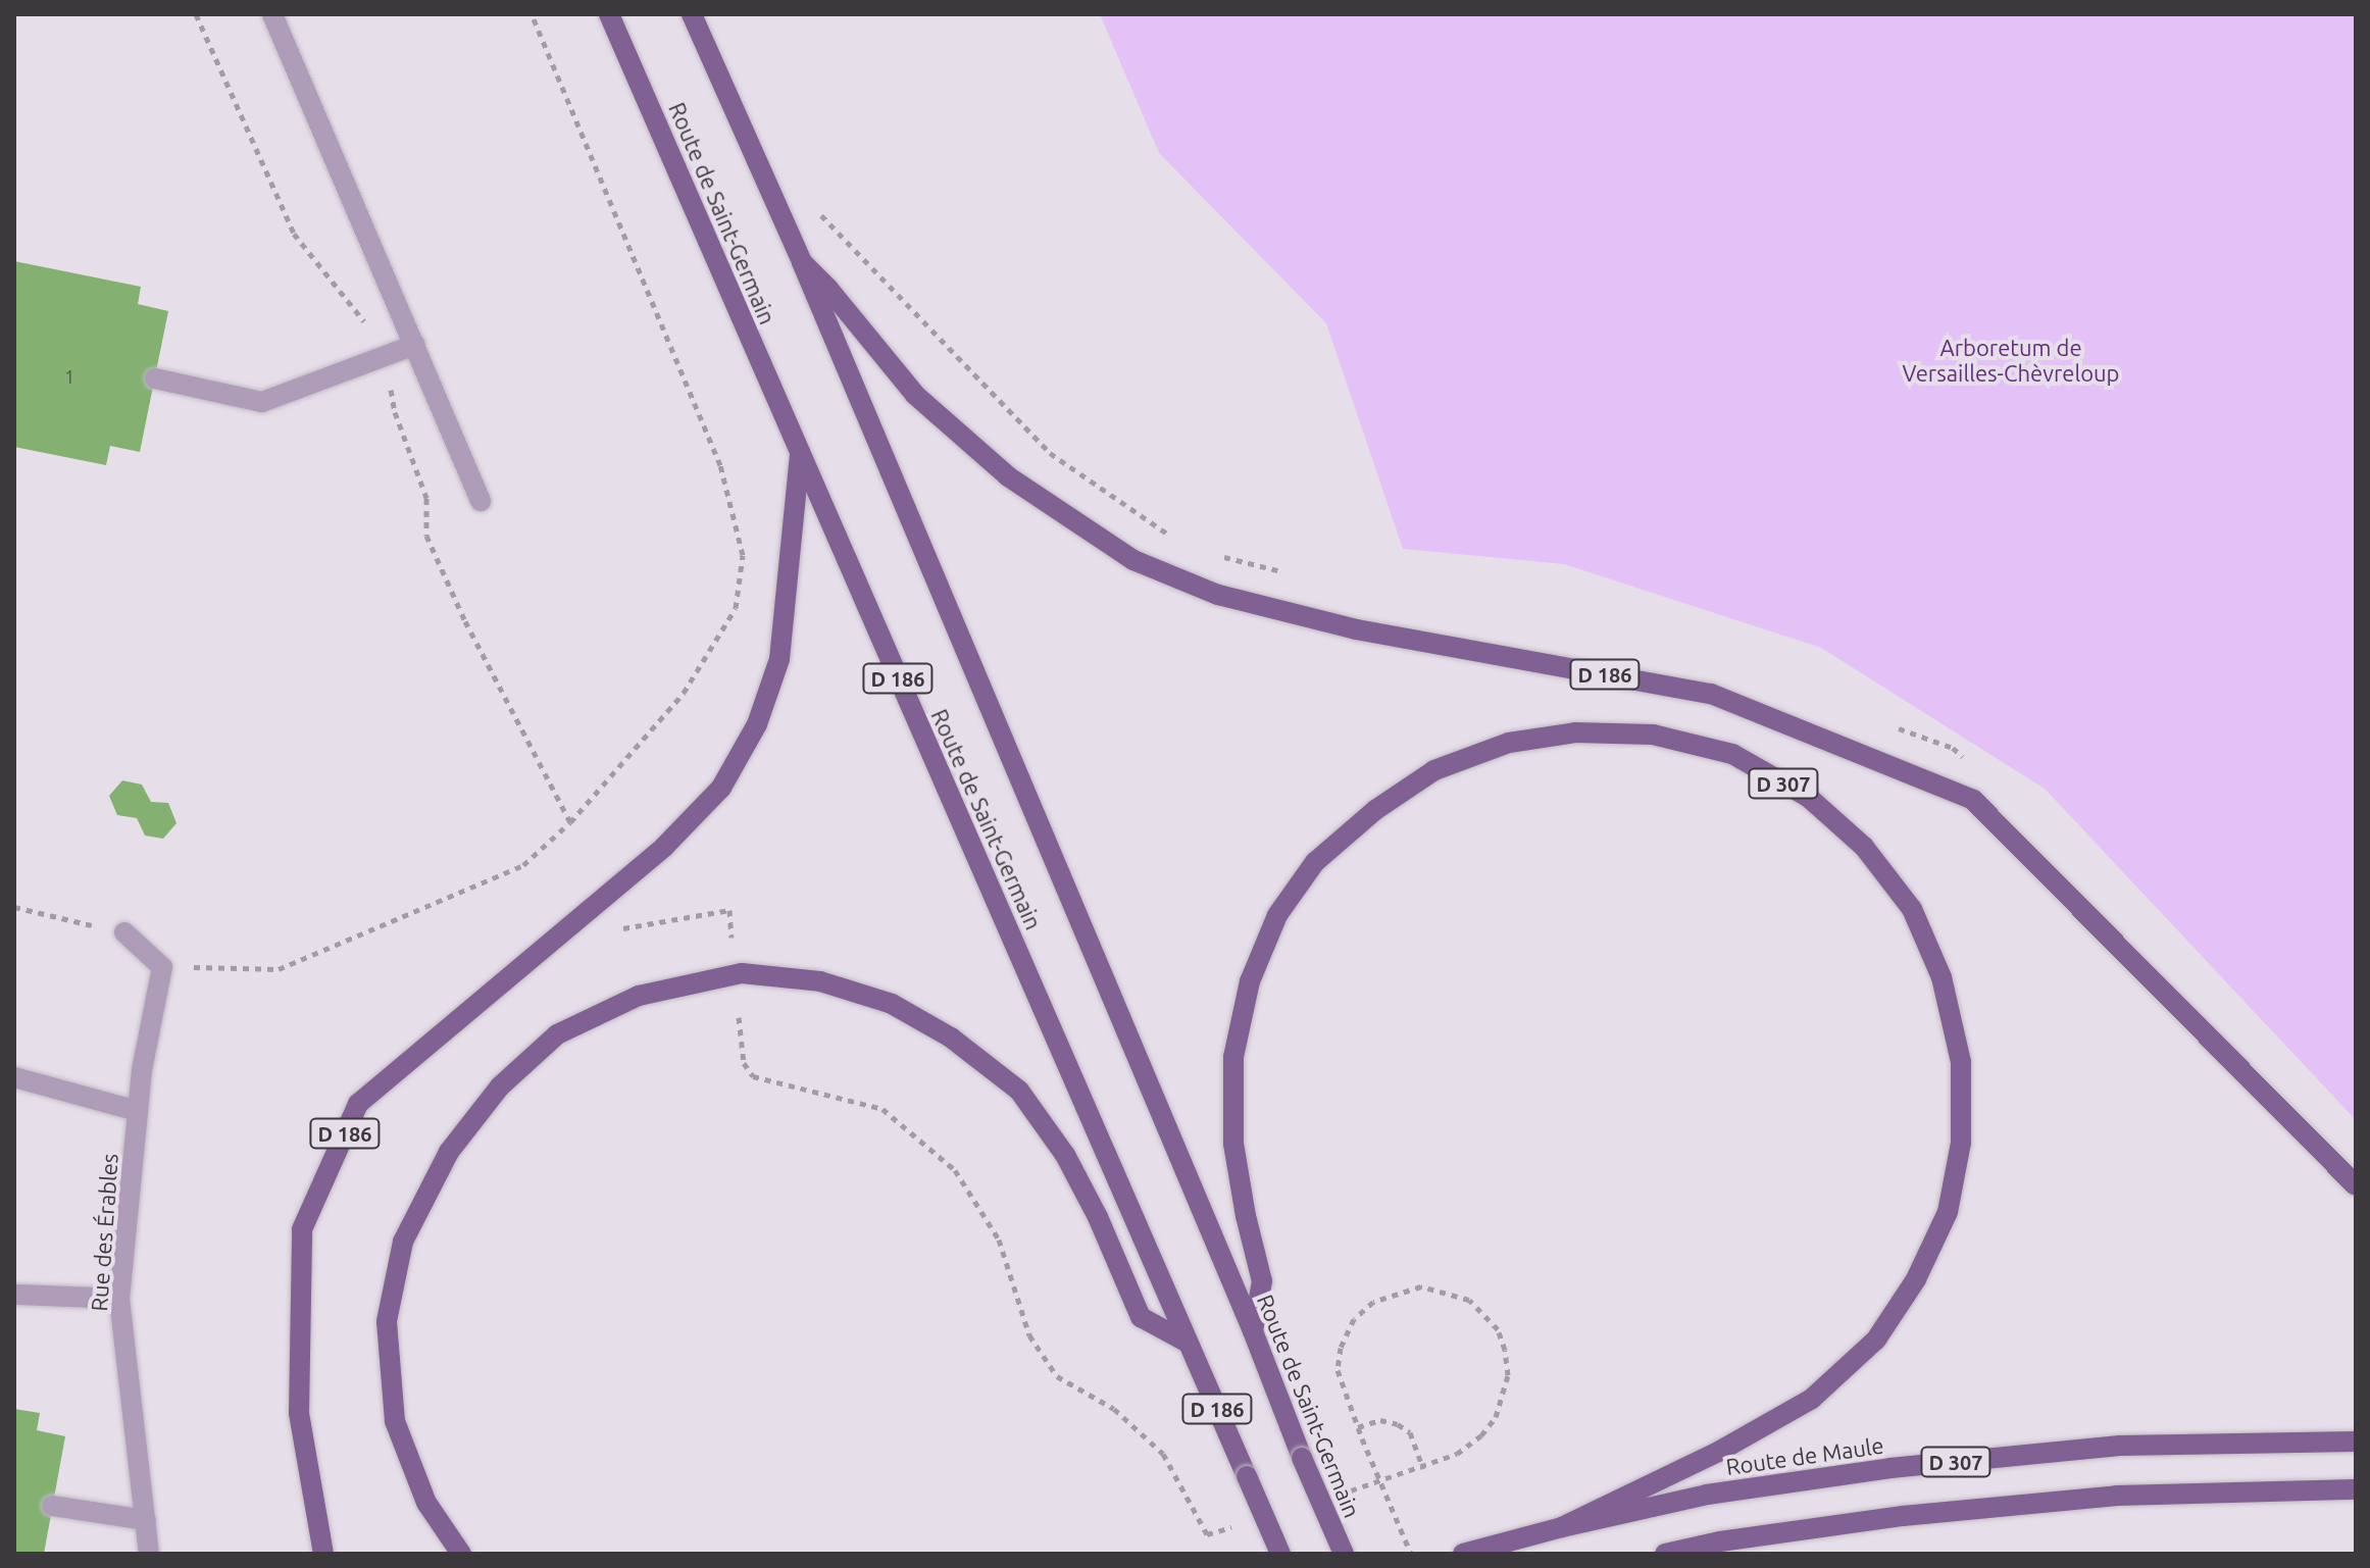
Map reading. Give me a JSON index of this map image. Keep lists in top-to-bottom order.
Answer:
{
  "streets": {
    "main road": [
      "Route de Saint-Germain",
      "D 186",
      "D 307",
      "Route de Maule"
    ],
    "street": ["Rue des Érables"]
  },
  "crossings": [
    ["Route de Saint-Germain", "D 186"],
    ["Route de Saint-Germain", "D 307"],
    ["D 307", "Route de Maule"]
  ],
  "parks": ["Arboretum de Versailles-Chèvreloup"],
  "house_numbers": ["1"]
}
